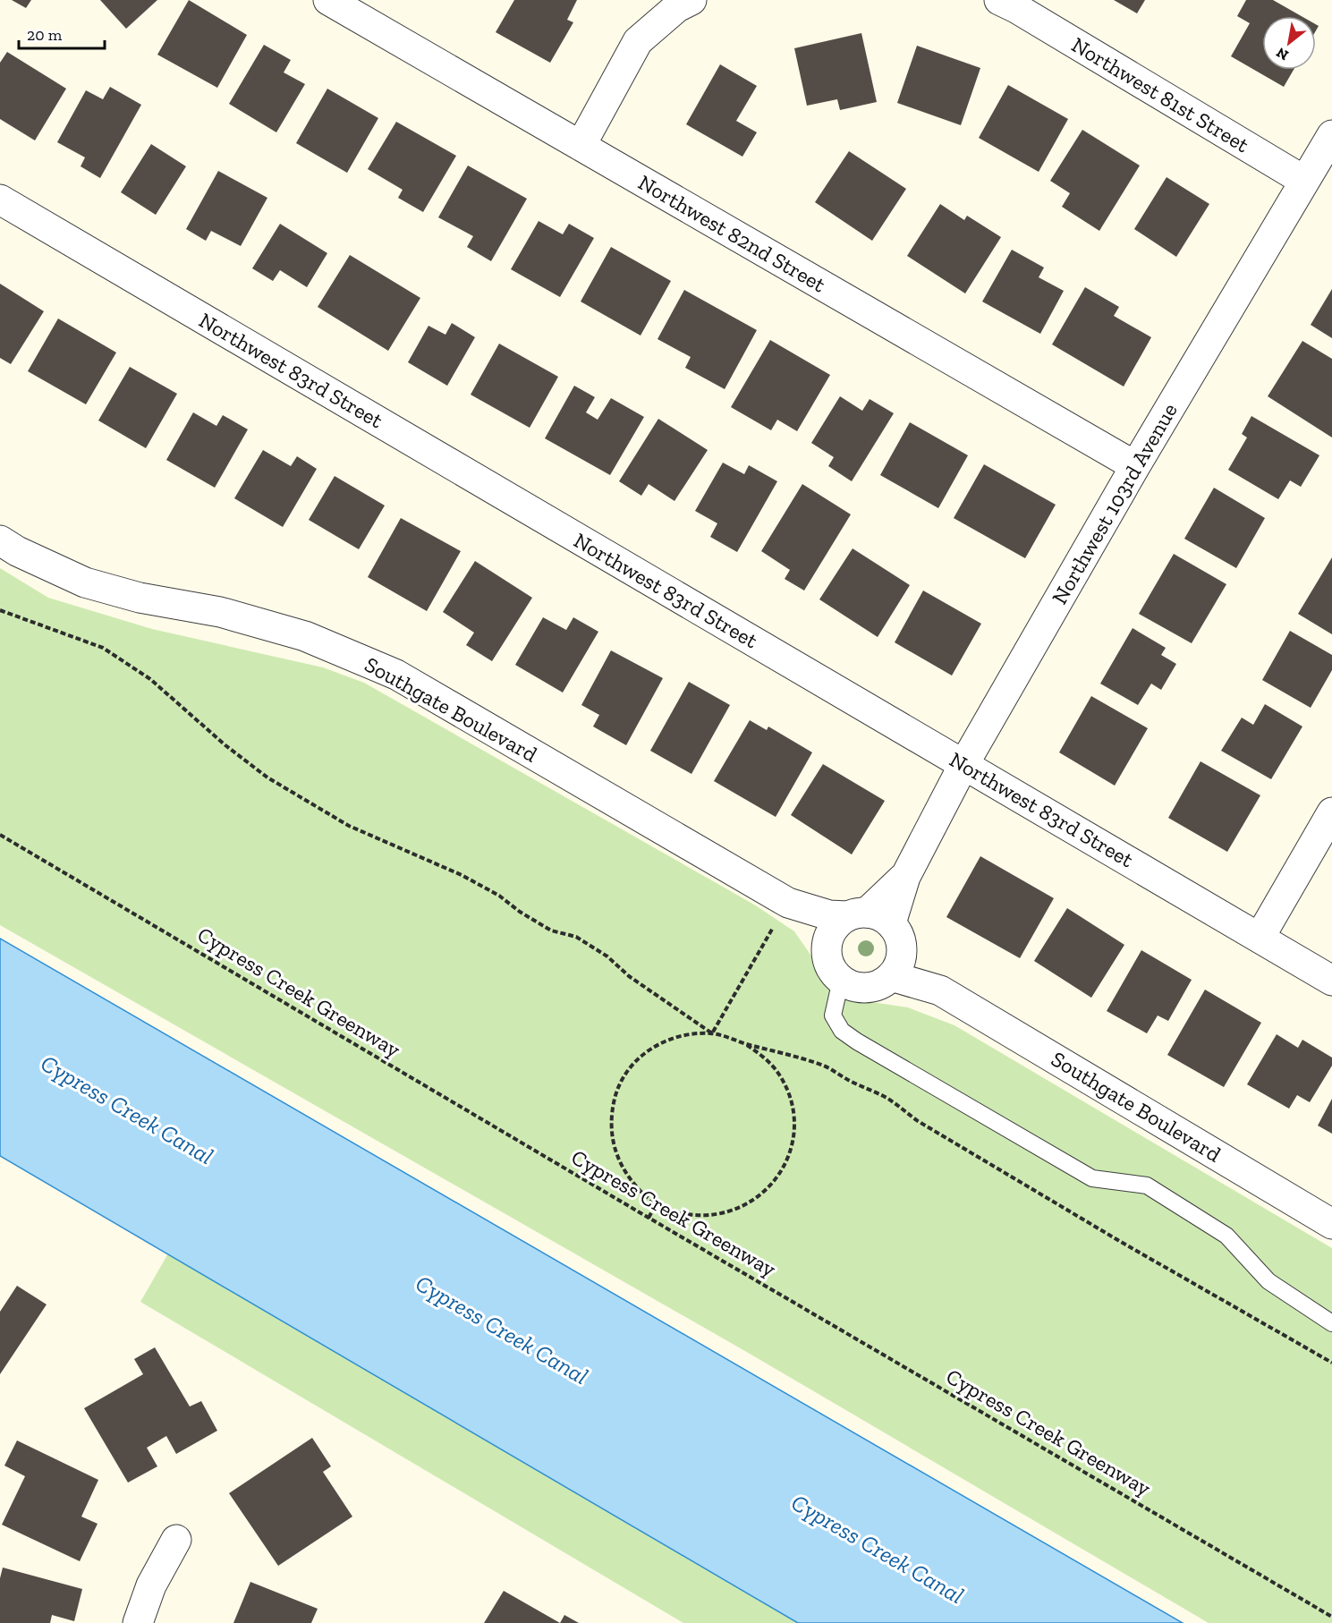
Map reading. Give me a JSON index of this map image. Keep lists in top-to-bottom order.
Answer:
{
  "streets": {
    "street": [
      "Northwest 81st Street",
      "Northwest 82nd Street",
      "Northwest 83rd Street",
      "Northwest 103rd Avenue",
      "Southgate Boulevard"
    ],
    "path": ["Cypress Creek Greenway"]
  },
  "crossings": [
    ["Northwest 81st Street", "Northwest 103rd Avenue"],
    ["Northwest 82nd Street", "Northwest 103rd Avenue"],
    ["Northwest 83rd Street", "Northwest 103rd Avenue"],
    ["Northwest 103rd Avenue", "Southgate Boulevard"]
  ],
  "water": ["Cypress Creek Canal"],
  "scale_bar": "20 m",
  "north": "bottom left"
}
